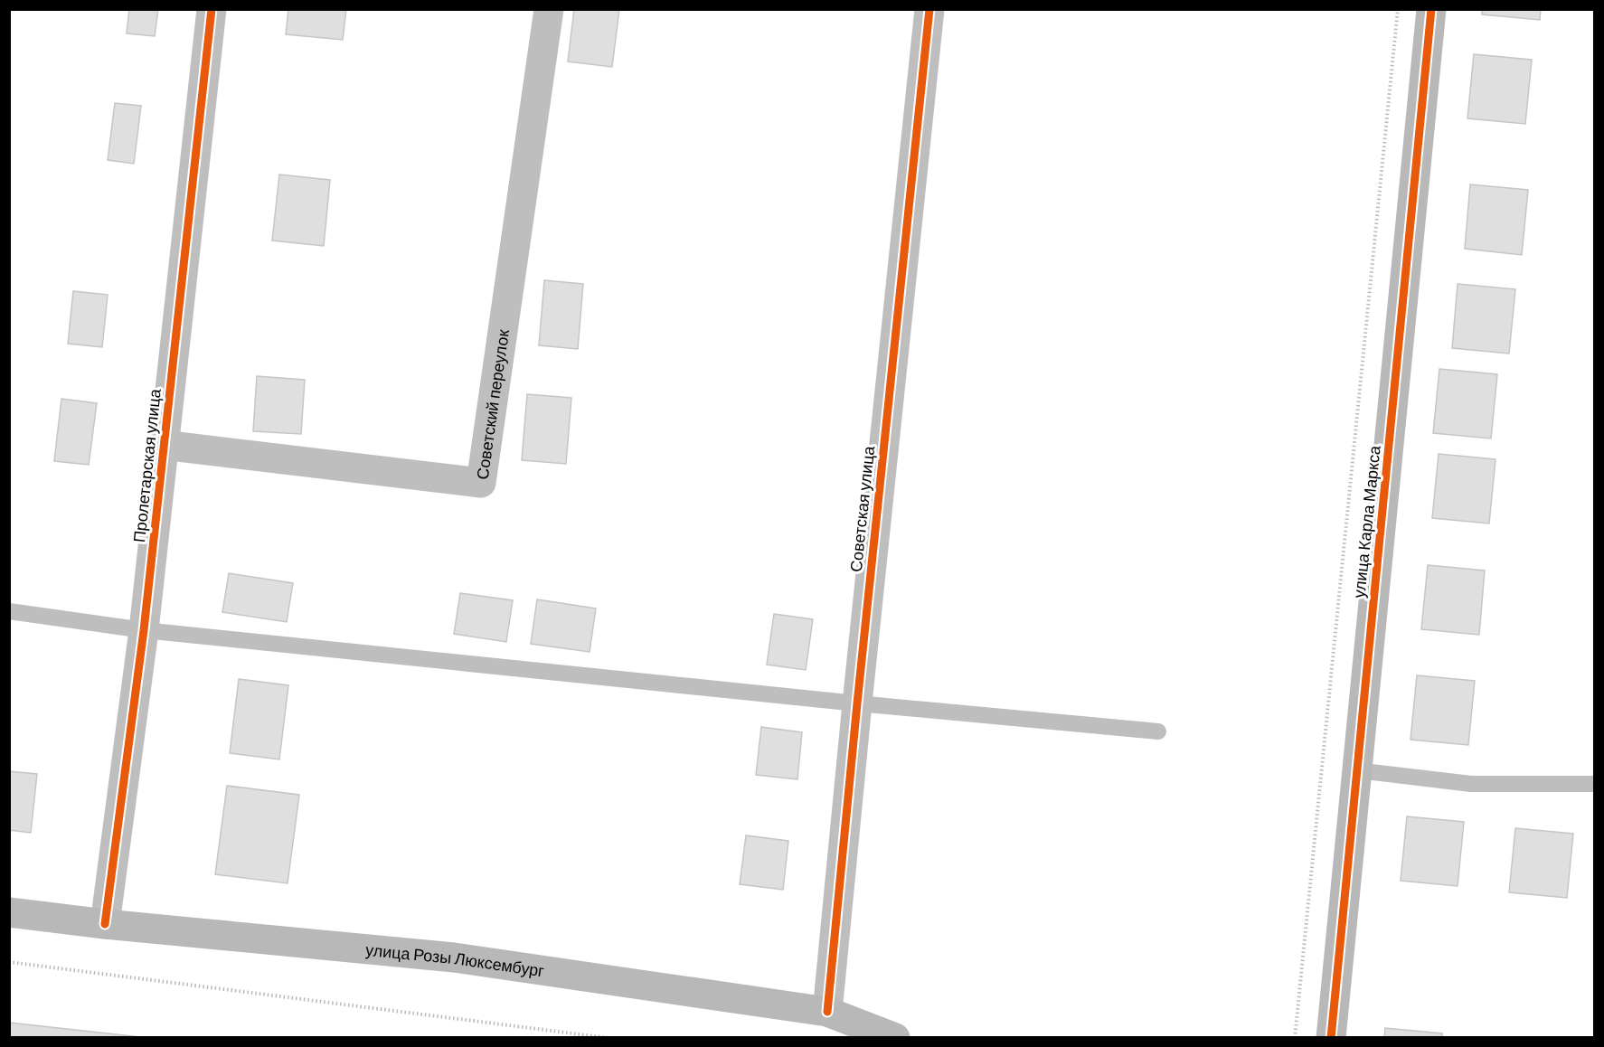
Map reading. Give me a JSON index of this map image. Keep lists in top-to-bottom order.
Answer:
{
  "streets": {
    "street": [
      "Советский переулок",
      "Пролетарская улица",
      "Советская улица",
      "улица Карла Маркса",
      "улица Розы Люксембург"
    ]
  },
  "crossings": [
    ["Советский переулок", "Пролетарская улица"],
    ["Пролетарская улица", "улица Розы Люксембург"],
    ["Советская улица", "улица Розы Люксембург"]
  ]
}
